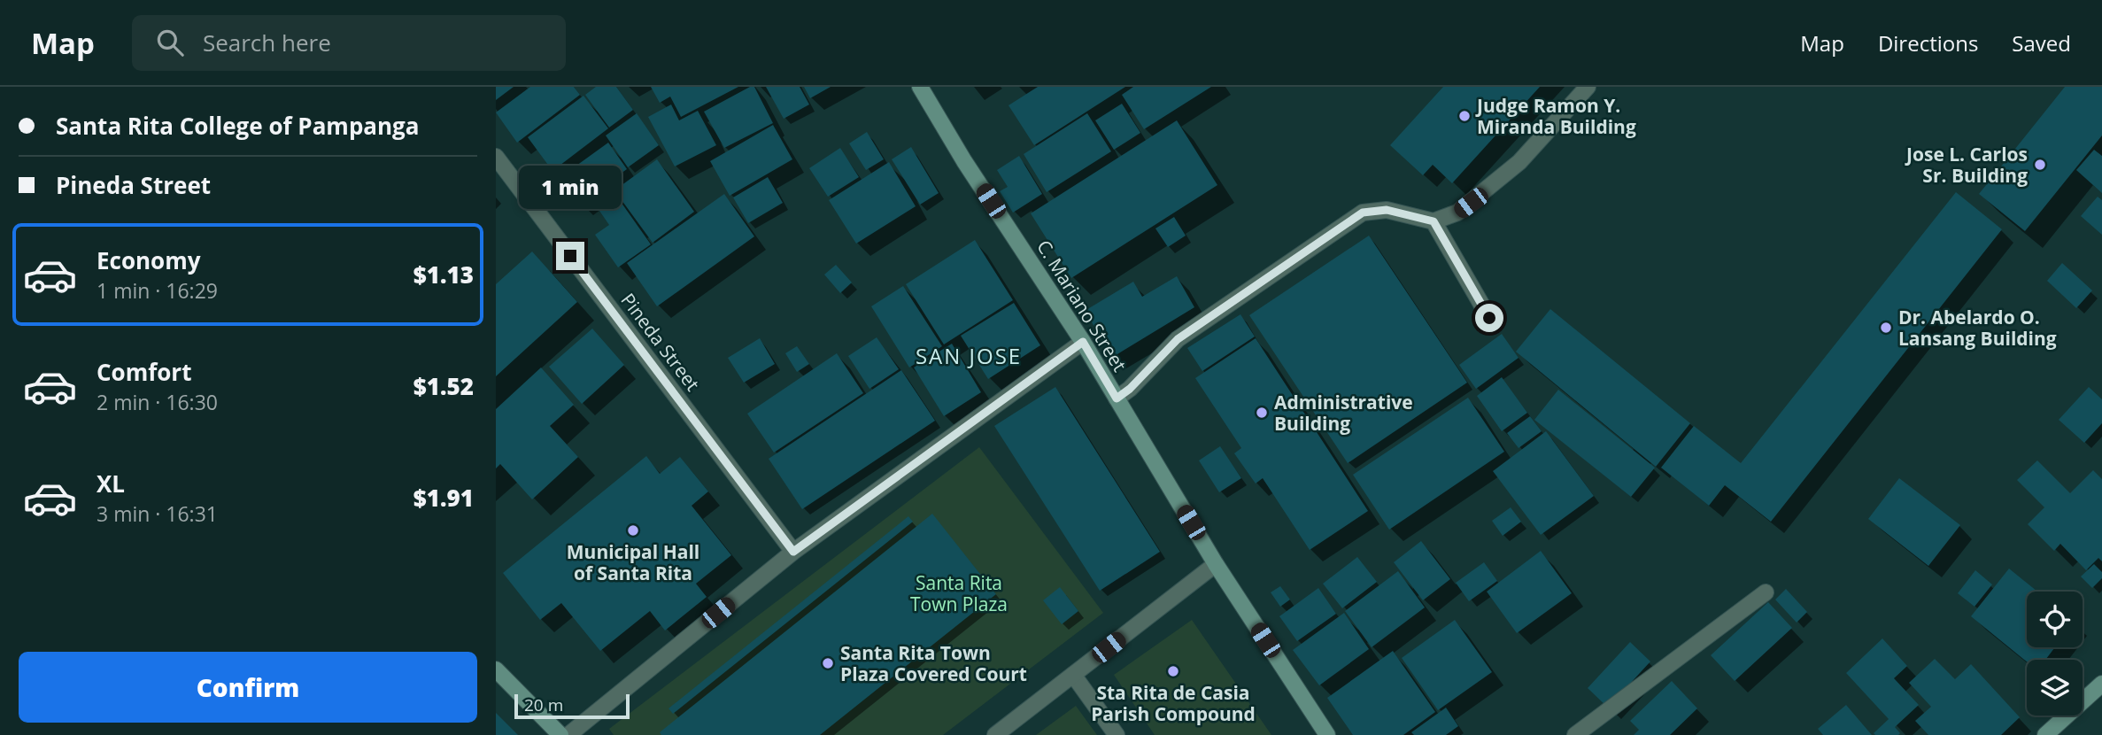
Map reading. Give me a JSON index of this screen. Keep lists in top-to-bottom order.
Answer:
{
  "streets": {
    "street": ["C. Mariano Street", "Pineda Street"]
  },
  "districts": ["SAN JOSE"],
  "parks": ["Santa Rita Town Plaza"],
  "places": [
    "Judge Ramon Y. Miranda Building",
    "Jose L. Carlos Sr. Building",
    "Dr. Abelardo O. Lansang Building",
    "Administrative Building",
    "Municipal Hall of Santa Rita",
    "Santa Rita Town Plaza Covered Court",
    "Sta Rita de Casia Parish Compound"
  ],
  "scale_bar": "20 m",
  "page": {
    "header": "Map",
    "search": "Search here",
    "nav": ["Map", "Directions", "Saved"],
    "banner": ["Santa Rita College of Pampanga", "Pineda Street"],
    "bubble": "1 min",
    "list": [
      {
        "name": "Economy",
        "note": "1 min · 16:29",
        "value": "$1.13"
      },
      {
        "name": "Comfort",
        "note": "2 min · 16:30",
        "value": "$1.52"
      },
      {
        "name": "XL",
        "note": "3 min · 16:31",
        "value": "$1.91"
      }
    ],
    "buttons": "Confirm",
    "scale": "20 m"
  }
}
